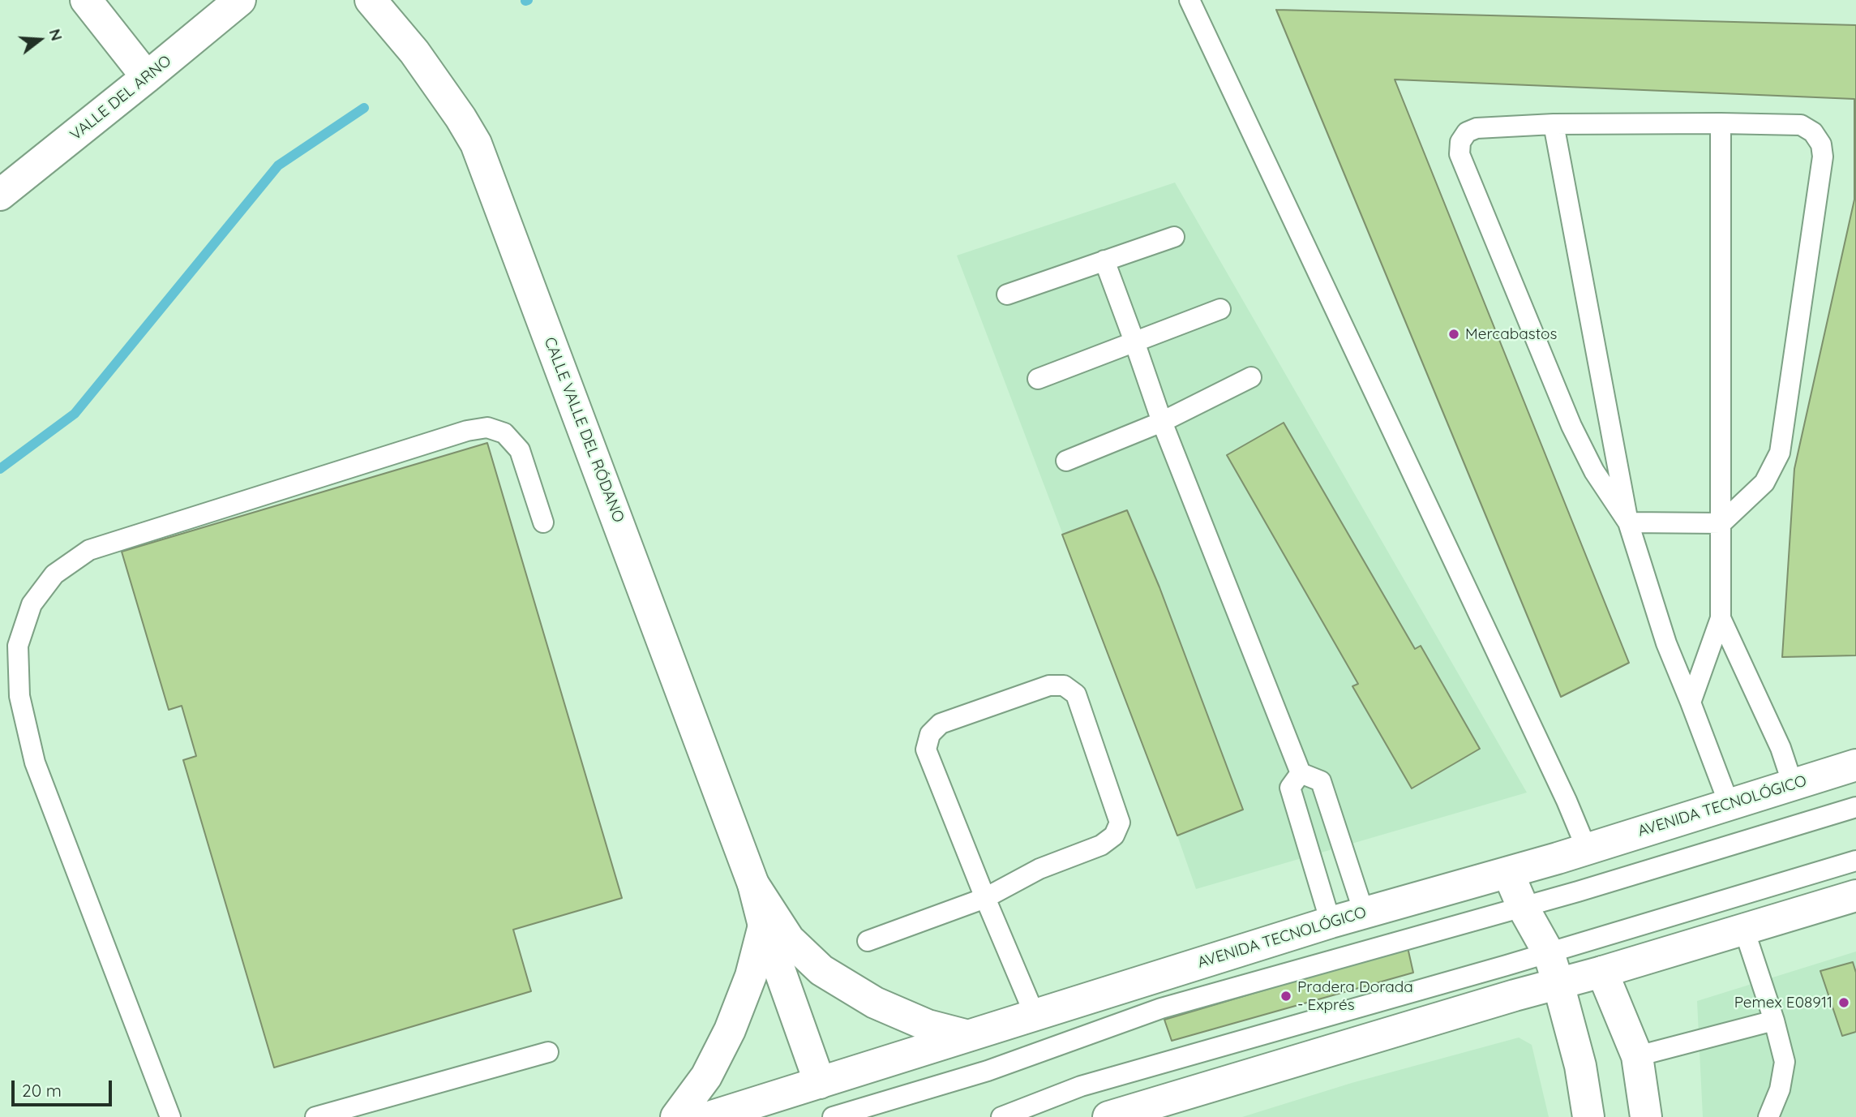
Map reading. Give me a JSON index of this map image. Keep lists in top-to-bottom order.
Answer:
{
  "streets": {
    "main road": ["VALLE DEL ARNO", "CALLE VALLE DEL RÓDANO", "AVENIDA TECNOLÓGICO"]
  },
  "places": ["Mercabastos", "Pradera Dorada - Exprés", "Pemex E08911"],
  "scale_bar": "20 m",
  "north": "right"
}
